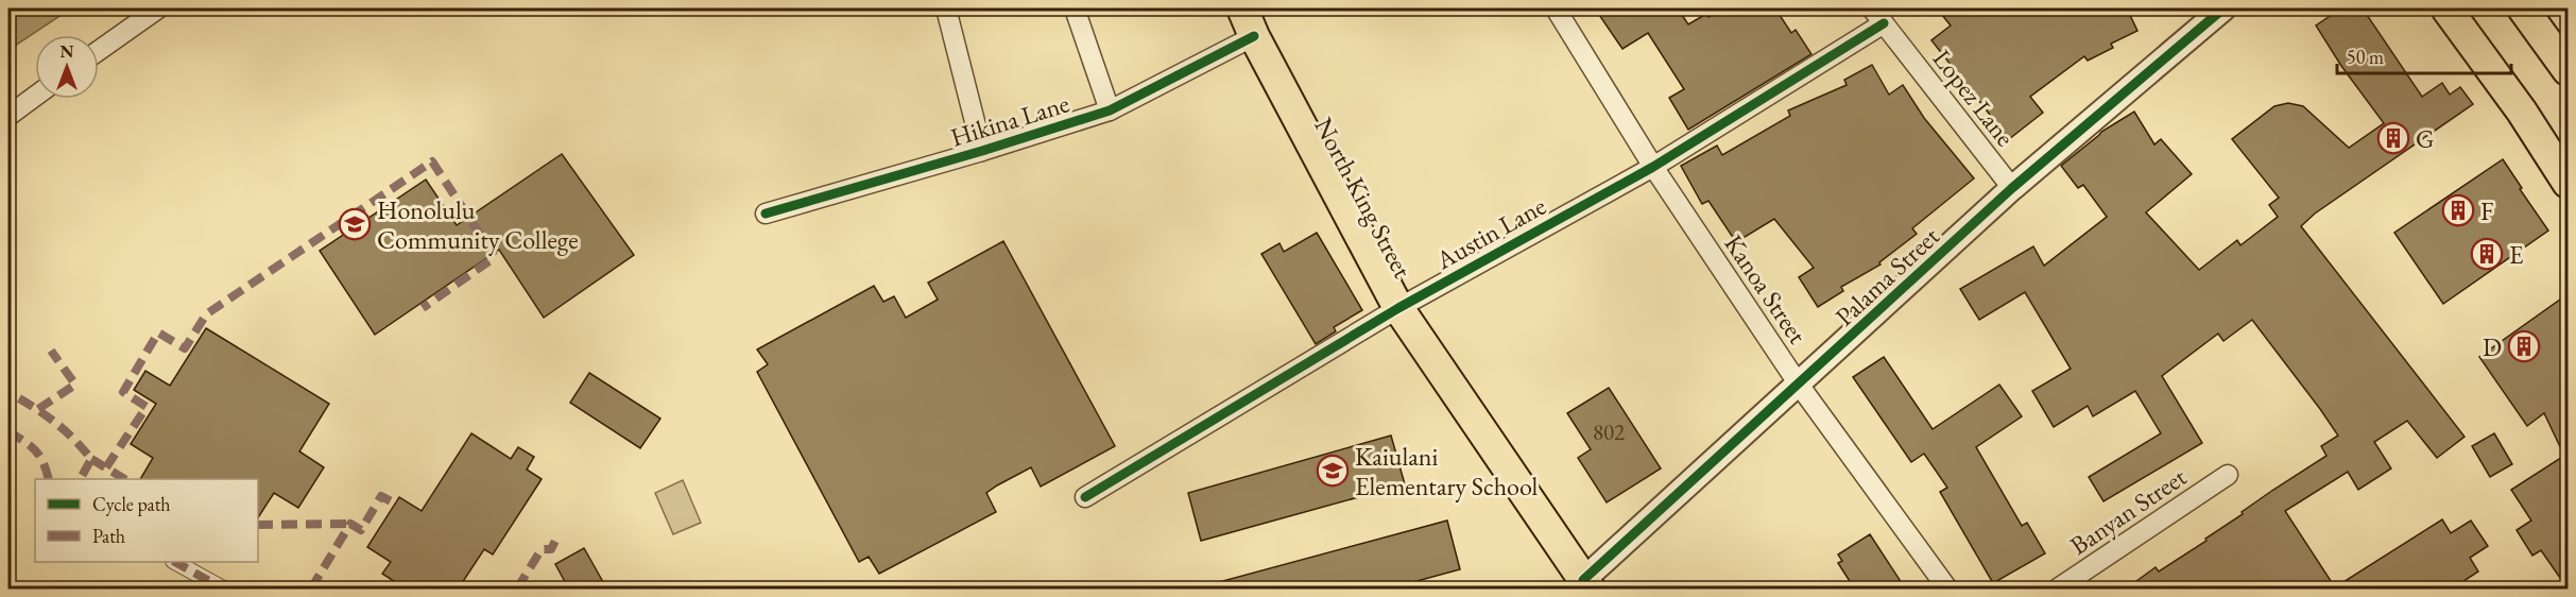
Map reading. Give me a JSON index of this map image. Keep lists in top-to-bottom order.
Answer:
{
  "streets": {
    "main road": ["North King Street"],
    "street": [
      "Lopez Lane",
      "Hikina Lane",
      "Austin Lane",
      "Palama Street",
      "Kanoa Street",
      "Banyan Street"
    ]
  },
  "crossings": [
    ["Lopez Lane", "Austin Lane"],
    ["Lopez Lane", "Palama Street"],
    ["Hikina Lane", "North King Street"],
    ["North King Street", "Austin Lane"],
    ["North King Street", "Palama Street"],
    ["Austin Lane", "Kanoa Street"],
    ["Palama Street", "Kanoa Street"]
  ],
  "places": {
    "building": [
      "G",
      "F",
      "E",
      "D"
    ],
    "school or university": ["Honolulu Community College", "Kaiulani Elementary School"]
  },
  "house_numbers": ["802"],
  "legend": ["Cycle path", "Path"],
  "scale_bar": "50 m",
  "north": "top"
}
